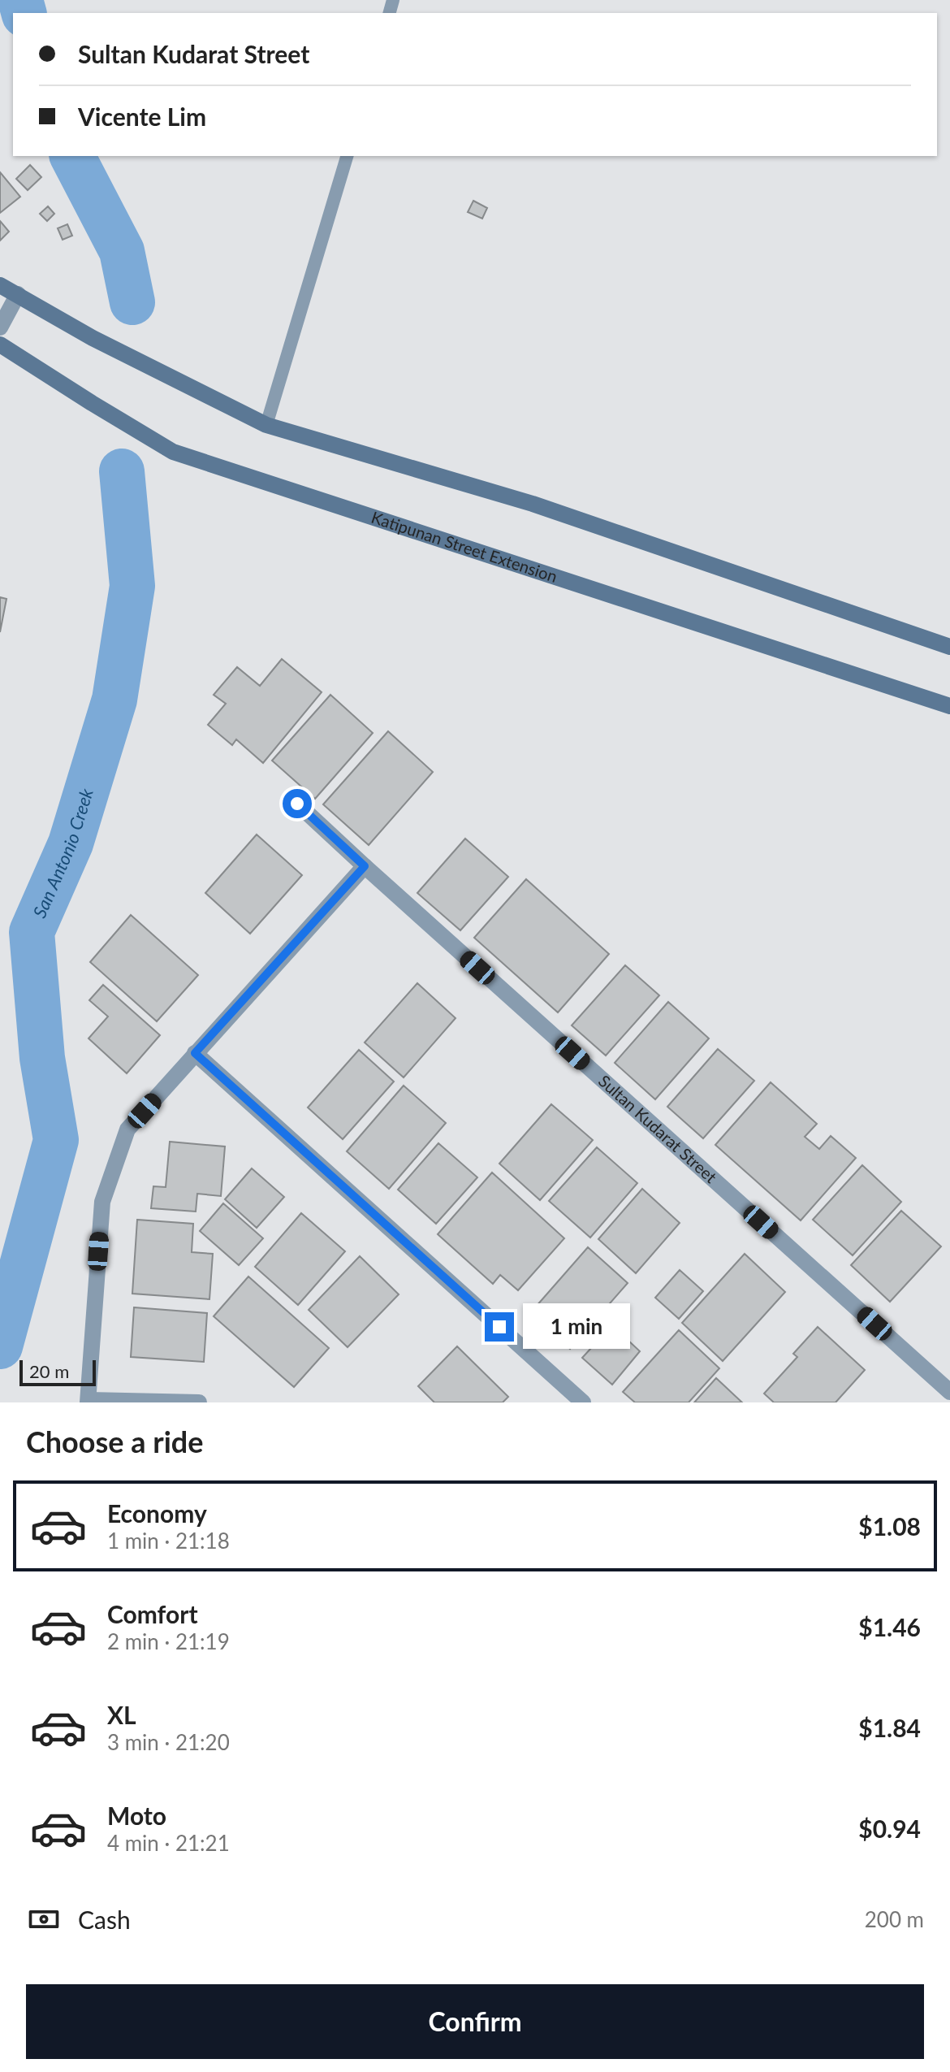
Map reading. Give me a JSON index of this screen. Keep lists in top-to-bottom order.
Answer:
{
  "streets": {
    "street": ["Katipunan Street Extension", "Sultan Kudarat Street"]
  },
  "water": ["San Antonio Creek"],
  "scale_bar": "20 m",
  "page": {
    "banner": ["Sultan Kudarat Street", "Vicente Lim"],
    "bubble": "1 min",
    "scale": "20 m",
    "heading": "Choose a ride",
    "list": [
      {
        "name": "Economy",
        "note": "1 min · 21:18",
        "value": "$1.08"
      },
      {
        "name": "Comfort",
        "note": "2 min · 21:19",
        "value": "$1.46"
      },
      {
        "name": "XL",
        "note": "3 min · 21:20",
        "value": "$1.84"
      },
      {
        "name": "Moto",
        "note": "4 min · 21:21",
        "value": "$0.94"
      }
    ],
    "pay": ["Cash", "200 m"],
    "buttons": "Confirm"
  }
}
